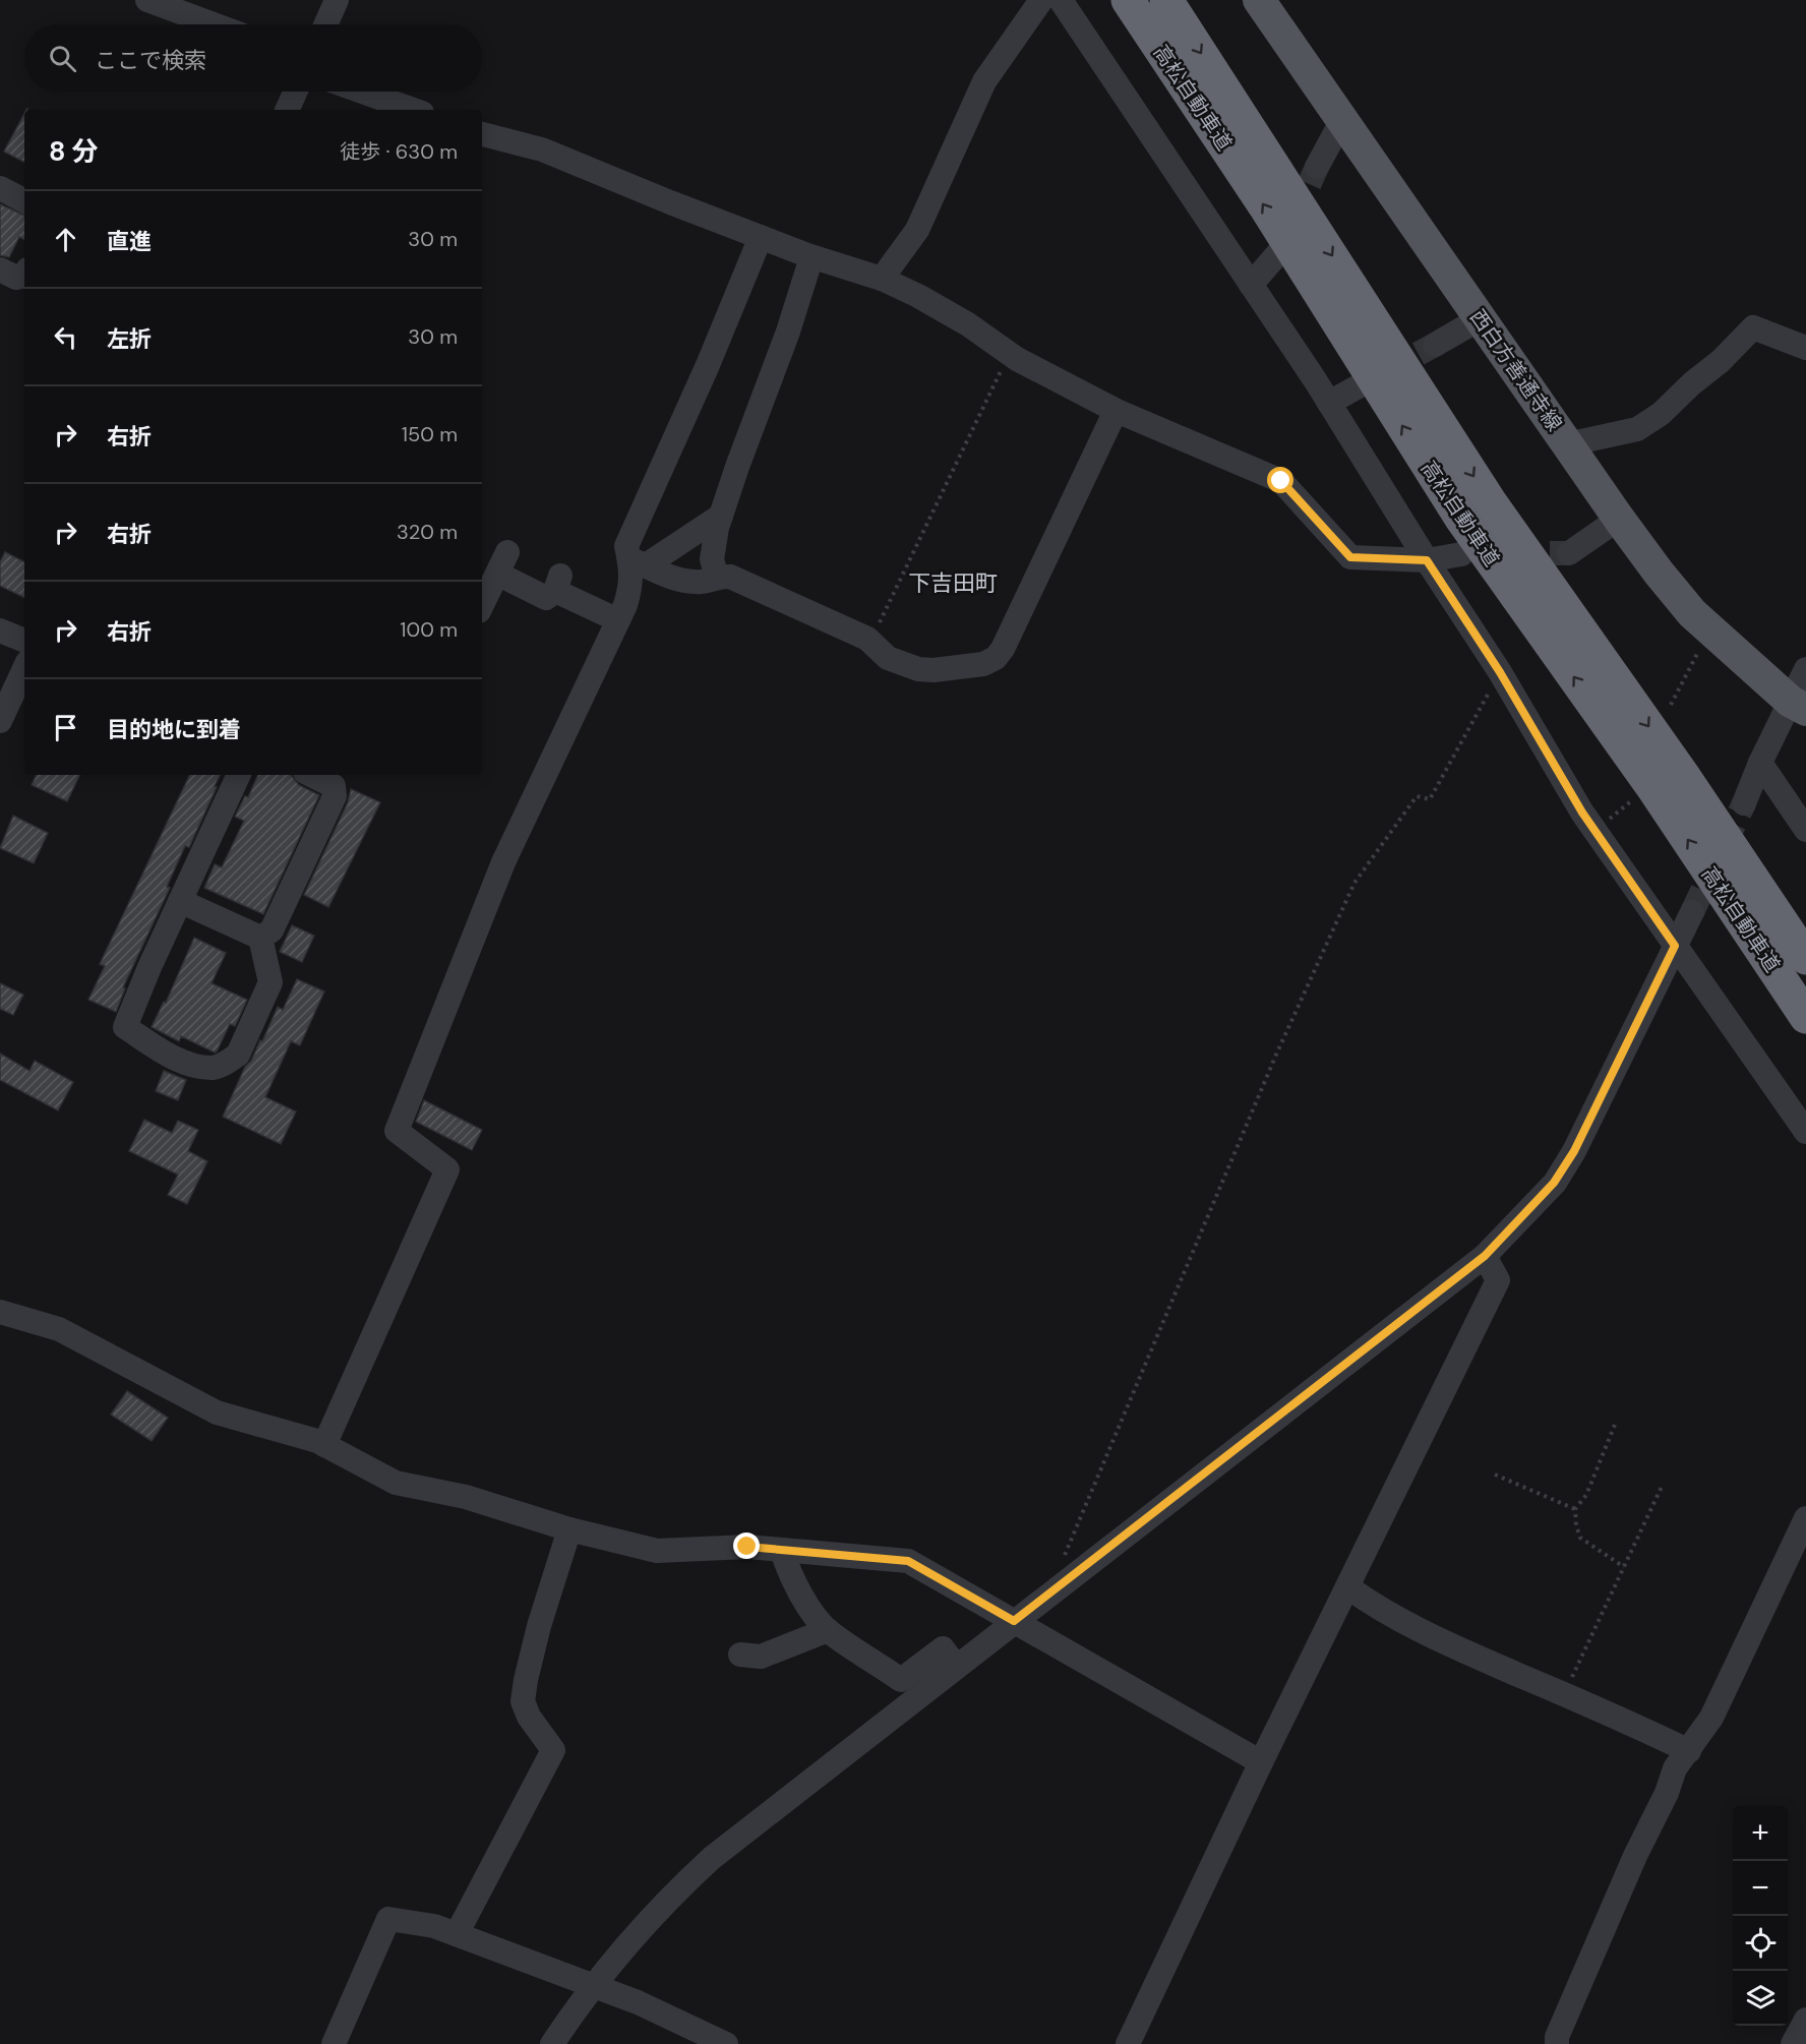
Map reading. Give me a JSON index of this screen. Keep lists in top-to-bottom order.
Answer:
{
  "streets": {
    "highway": ["高松自動車道"],
    "main road": ["西白方善通寺線"]
  },
  "districts": ["下吉田町"],
  "page": {
    "search": "ここで検索",
    "heading": ["8 分", "徒歩 · 630 m"],
    "list": [
      ["直進", "30 m"],
      ["左折", "30 m"],
      ["右折", "150 m"],
      ["右折", "320 m"],
      ["右折", "100 m"],
      "目的地に到着"
    ],
    "map_buttons": ["+", "−"]
  }
}
